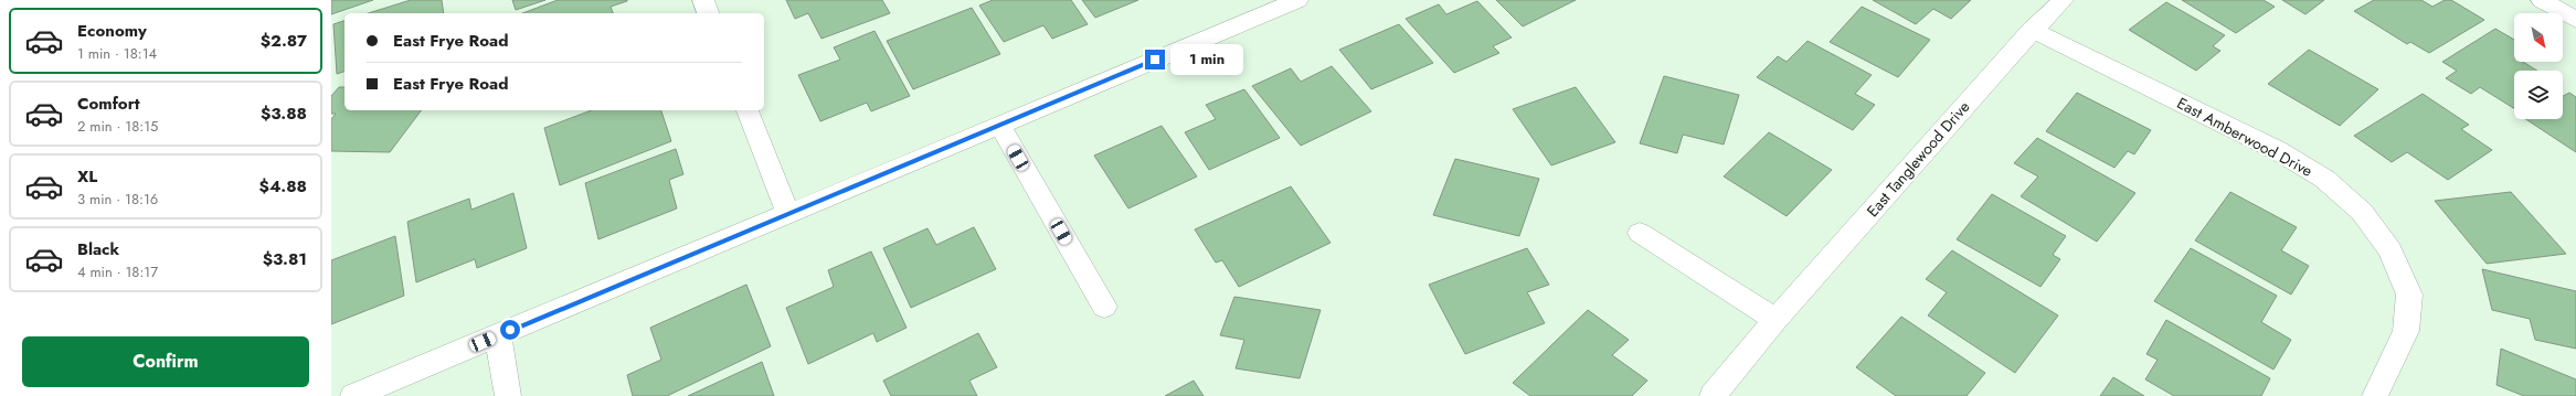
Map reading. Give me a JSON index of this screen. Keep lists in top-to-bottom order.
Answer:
{
  "streets": {
    "street": ["East Amberwood Drive", "East Tanglewood Drive"]
  },
  "crossings": [
    ["East Amberwood Drive", "East Tanglewood Drive"]
  ],
  "north": "bottom right",
  "page": {
    "list": [
      {
        "name": "Economy",
        "note": "1 min · 18:14",
        "value": "$2.87"
      },
      {
        "name": "Comfort",
        "note": "2 min · 18:15",
        "value": "$3.88"
      },
      {
        "name": "XL",
        "note": "3 min · 18:16",
        "value": "$4.88"
      },
      {
        "name": "Black",
        "note": "4 min · 18:17",
        "value": "$3.81"
      }
    ],
    "banner": ["East Frye Road", "East Frye Road"],
    "bubble": "1 min",
    "buttons": "Confirm"
  }
}
